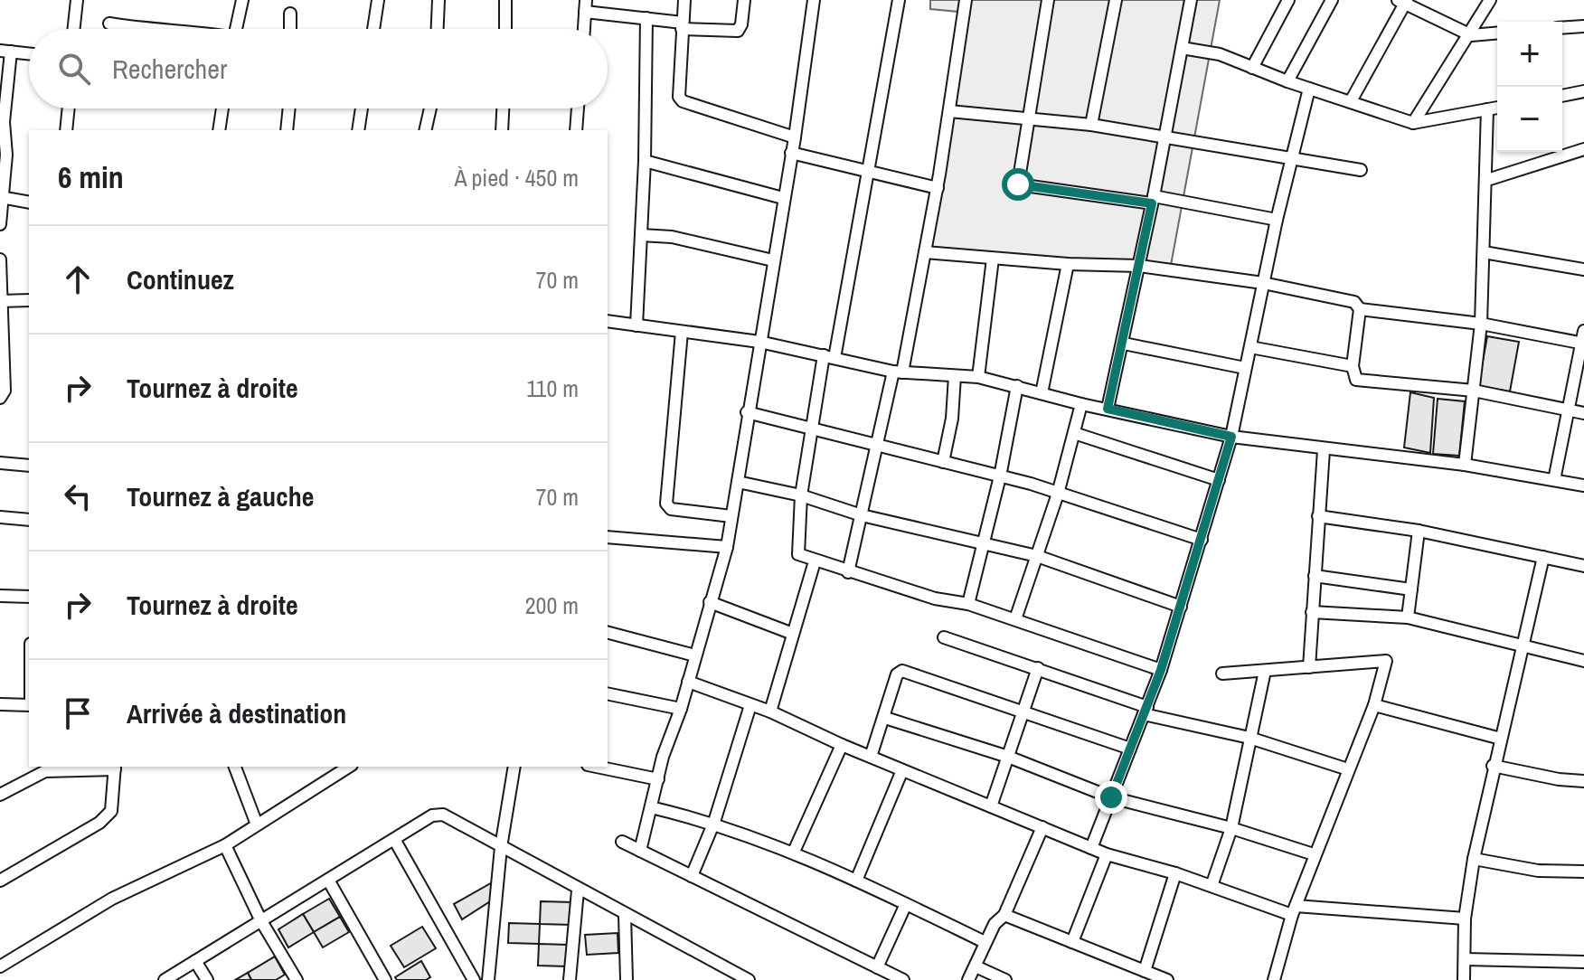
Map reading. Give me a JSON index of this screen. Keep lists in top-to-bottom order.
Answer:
{
  "page": {
    "map_buttons": ["+", "−"],
    "search": "Rechercher",
    "heading": ["6 min", "À pied · 450 m"],
    "list": [
      ["Continuez", "70 m"],
      ["Tournez à droite", "110 m"],
      ["Tournez à gauche", "70 m"],
      ["Tournez à droite", "200 m"],
      "Arrivée à destination"
    ]
  }
}
